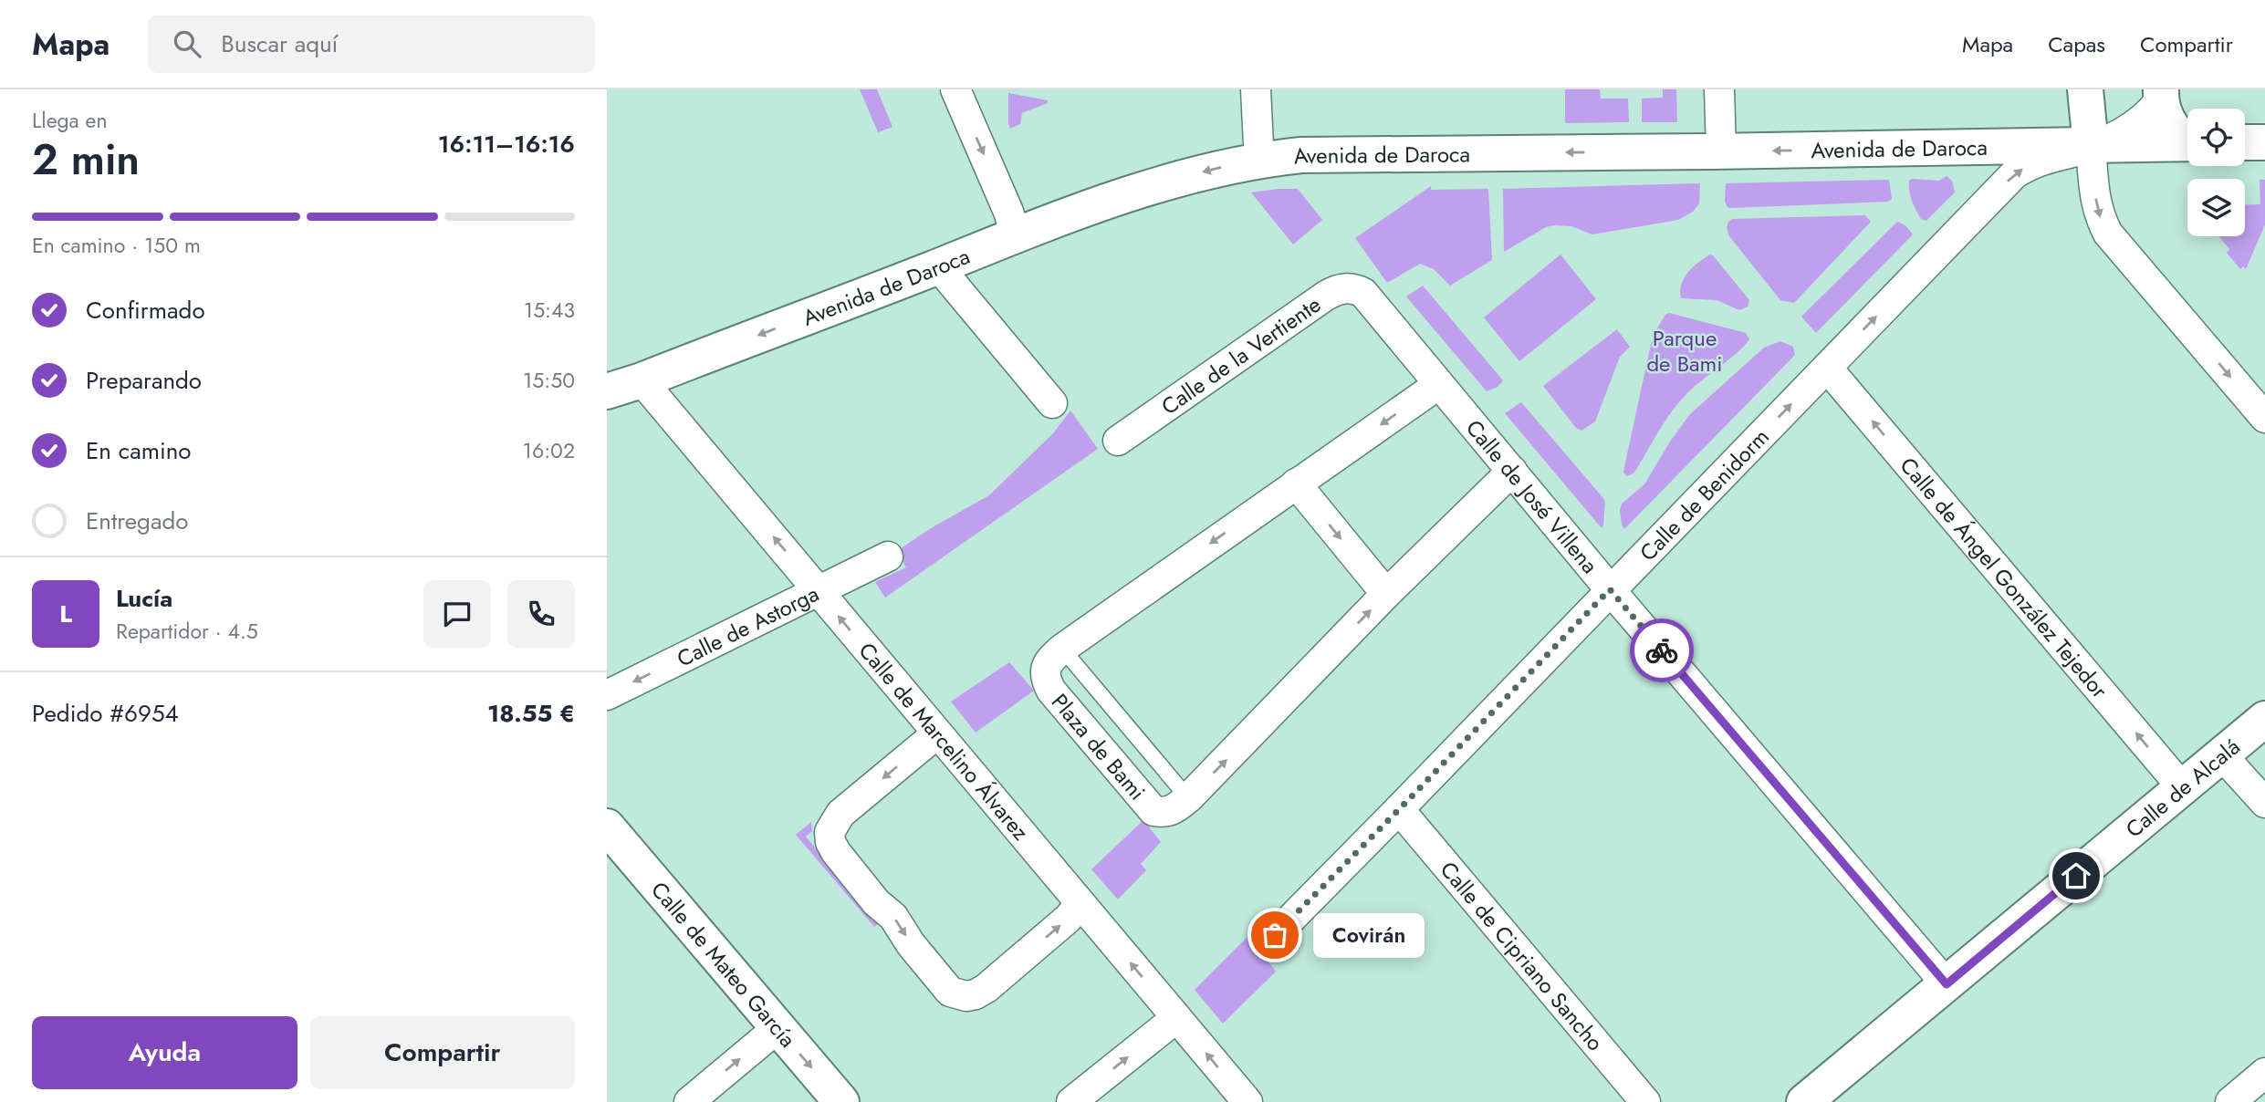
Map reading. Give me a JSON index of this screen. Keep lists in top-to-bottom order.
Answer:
{
  "streets": {
    "main road": ["Avenida de Daroca", "Calle de Alcalá", "Calle de Mateo García"],
    "street": [
      "Calle de la Vertiente",
      "Calle de Benidorm",
      "Calle de José Villena",
      "Calle de Ángel González Tejedor",
      "Calle de Astorga",
      "Calle de Marcelino Álvarez",
      "Plaza de Bami",
      "Calle de Cipriano Sancho"
    ]
  },
  "crossings": [
    ["Avenida de Daroca", "Calle de Benidorm"],
    ["Avenida de Daroca", "Calle de Marcelino Álvarez"],
    ["Calle de la Vertiente", "Calle de José Villena"],
    ["Calle de Benidorm", "Calle de José Villena"],
    ["Calle de Benidorm", "Calle de Ángel González Tejedor"],
    ["Calle de Benidorm", "Calle de Cipriano Sancho"],
    ["Calle de José Villena", "Plaza de Bami"],
    ["Calle de José Villena", "Calle de Alcalá"],
    ["Calle de Ángel González Tejedor", "Calle de Alcalá"],
    ["Calle de Astorga", "Calle de Marcelino Álvarez"]
  ],
  "one_way": [
    "Avenida de Daroca",
    "Calle de Benidorm",
    "Calle de Ángel González Tejedor",
    "Calle de Astorga",
    "Calle de Marcelino Álvarez"
  ],
  "parks": ["Parque de Bami"],
  "places": ["Covirán"],
  "page": {
    "header": "Mapa",
    "search": "Buscar aquí",
    "nav": ["Mapa", "Capas", "Compartir"],
    "heading": ["2 min", "Llega en", "16:11–16:16"],
    "panel": [
      "Lucía",
      "Repartidor · 4.5",
      "Pedido #6954",
      "18.55 €"
    ],
    "bar": "En camino · 150 m",
    "list": [
      ["Confirmado", "15:43"],
      ["Preparando", "15:50"],
      ["En camino", "16:02"],
      "Entregado"
    ],
    "round": "L",
    "bubble": "Covirán",
    "buttons": ["Ayuda", "Compartir"]
  }
}
